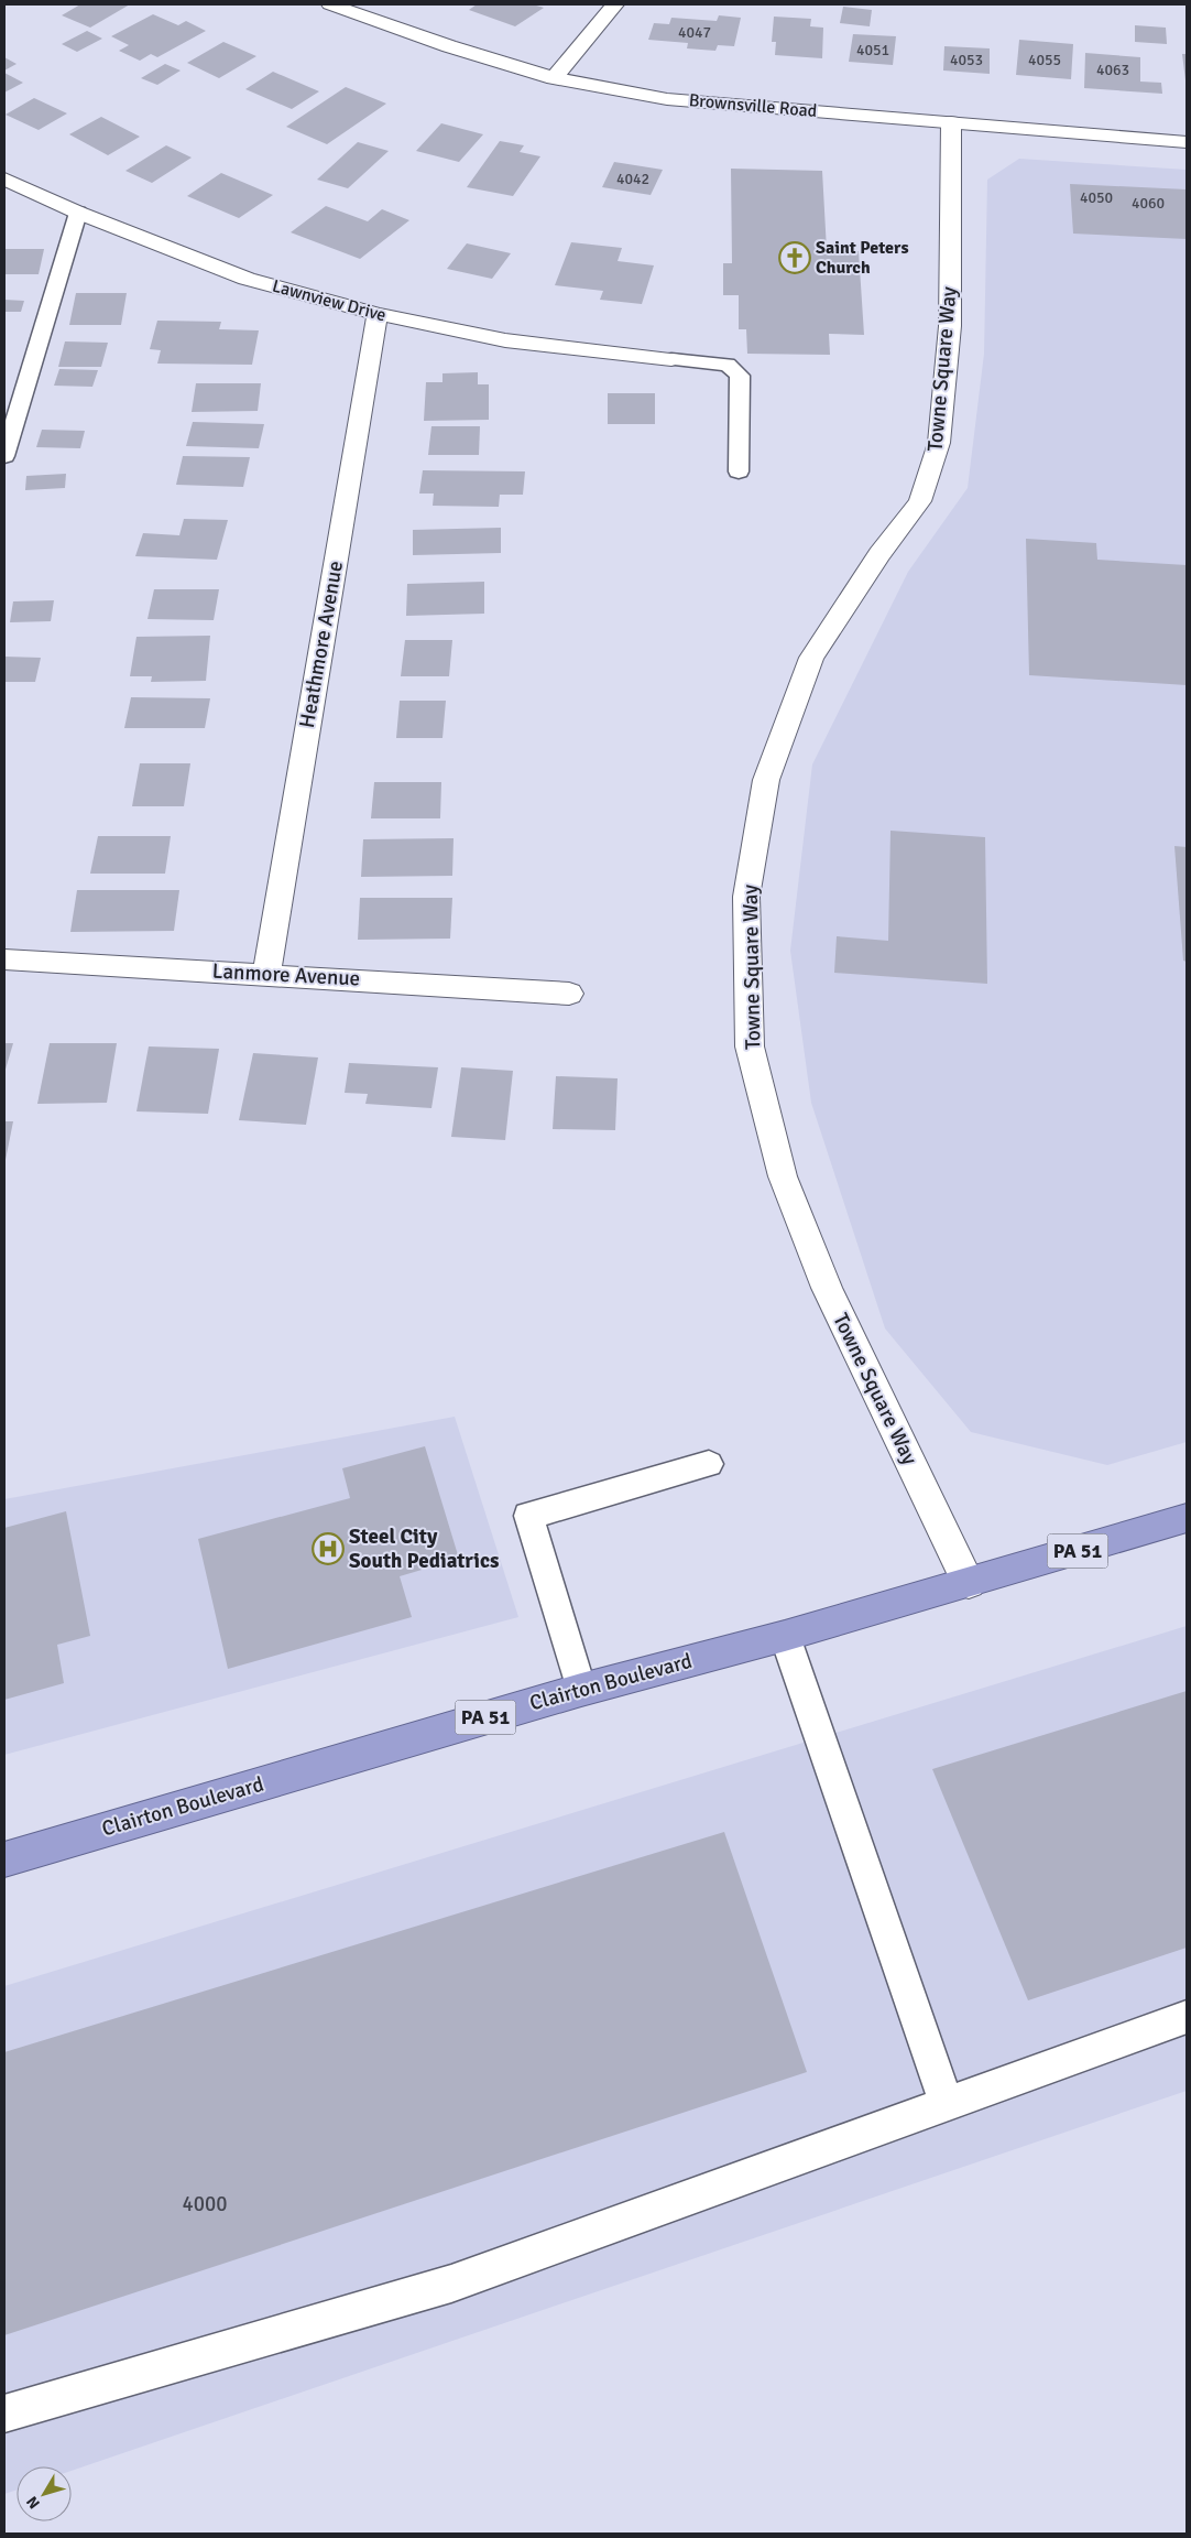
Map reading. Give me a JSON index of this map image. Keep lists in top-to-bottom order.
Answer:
{
  "streets": {
    "highway": ["PA 51", "Clairton Boulevard"],
    "street": [
      "Brownsville Road",
      "Lawnview Drive",
      "Towne Square Way",
      "Heathmore Avenue",
      "Lanmore Avenue"
    ]
  },
  "crossings": [
    ["Brownsville Road", "Towne Square Way"],
    ["Lawnview Drive", "Heathmore Avenue"],
    ["Towne Square Way", "Clairton Boulevard"],
    ["Heathmore Avenue", "Lanmore Avenue"]
  ],
  "places": {
    "church": ["Saint Peters Church"],
    "hospital": ["Steel City South Pediatrics"]
  },
  "house_numbers": [
    "4047",
    "4051",
    "4053",
    "4055",
    "4063",
    "4042",
    "4050",
    "4060",
    "4000"
  ],
  "north": "bottom left"
}
